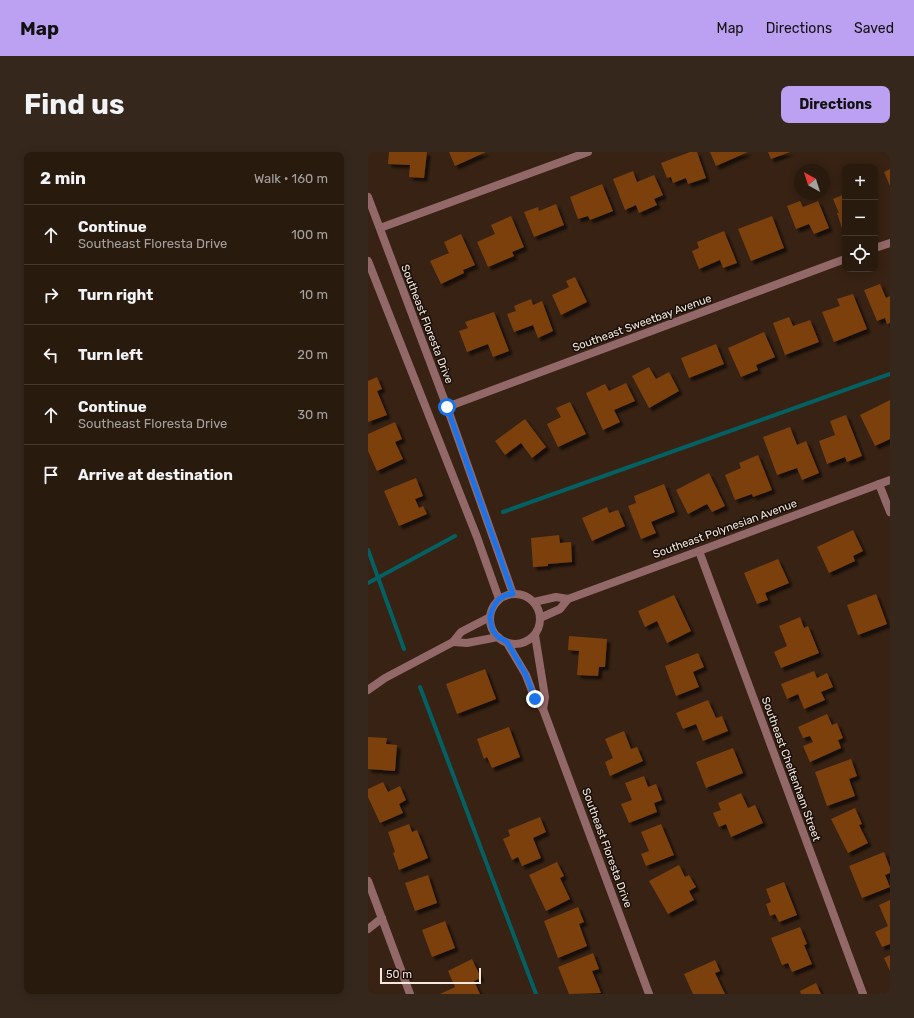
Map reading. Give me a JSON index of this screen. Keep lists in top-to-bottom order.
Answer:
{
  "streets": {
    "street": [
      "Southeast Sweetbay Avenue",
      "Southeast Floresta Drive",
      "Southeast Polynesian Avenue",
      "Southeast Cheltenham Street"
    ]
  },
  "crossings": [
    ["Southeast Sweetbay Avenue", "Southeast Floresta Drive"],
    ["Southeast Floresta Drive", "Southeast Polynesian Avenue"],
    ["Southeast Polynesian Avenue", "Southeast Cheltenham Street"]
  ],
  "scale_bar": "50 m",
  "north": "top left",
  "page": {
    "header": "Map",
    "nav": ["Map", "Directions", "Saved"],
    "buttons": "Directions",
    "title": "Find us",
    "heading": ["2 min", "Walk · 160 m"],
    "map_buttons": ["+", "−"],
    "list": [
      ["Continue", "Southeast Floresta Drive", "100 m"],
      ["Turn right", "10 m"],
      ["Turn left", "20 m"],
      ["Continue", "Southeast Floresta Drive", "30 m"],
      "Arrive at destination"
    ],
    "scale": "50 m"
  }
}
